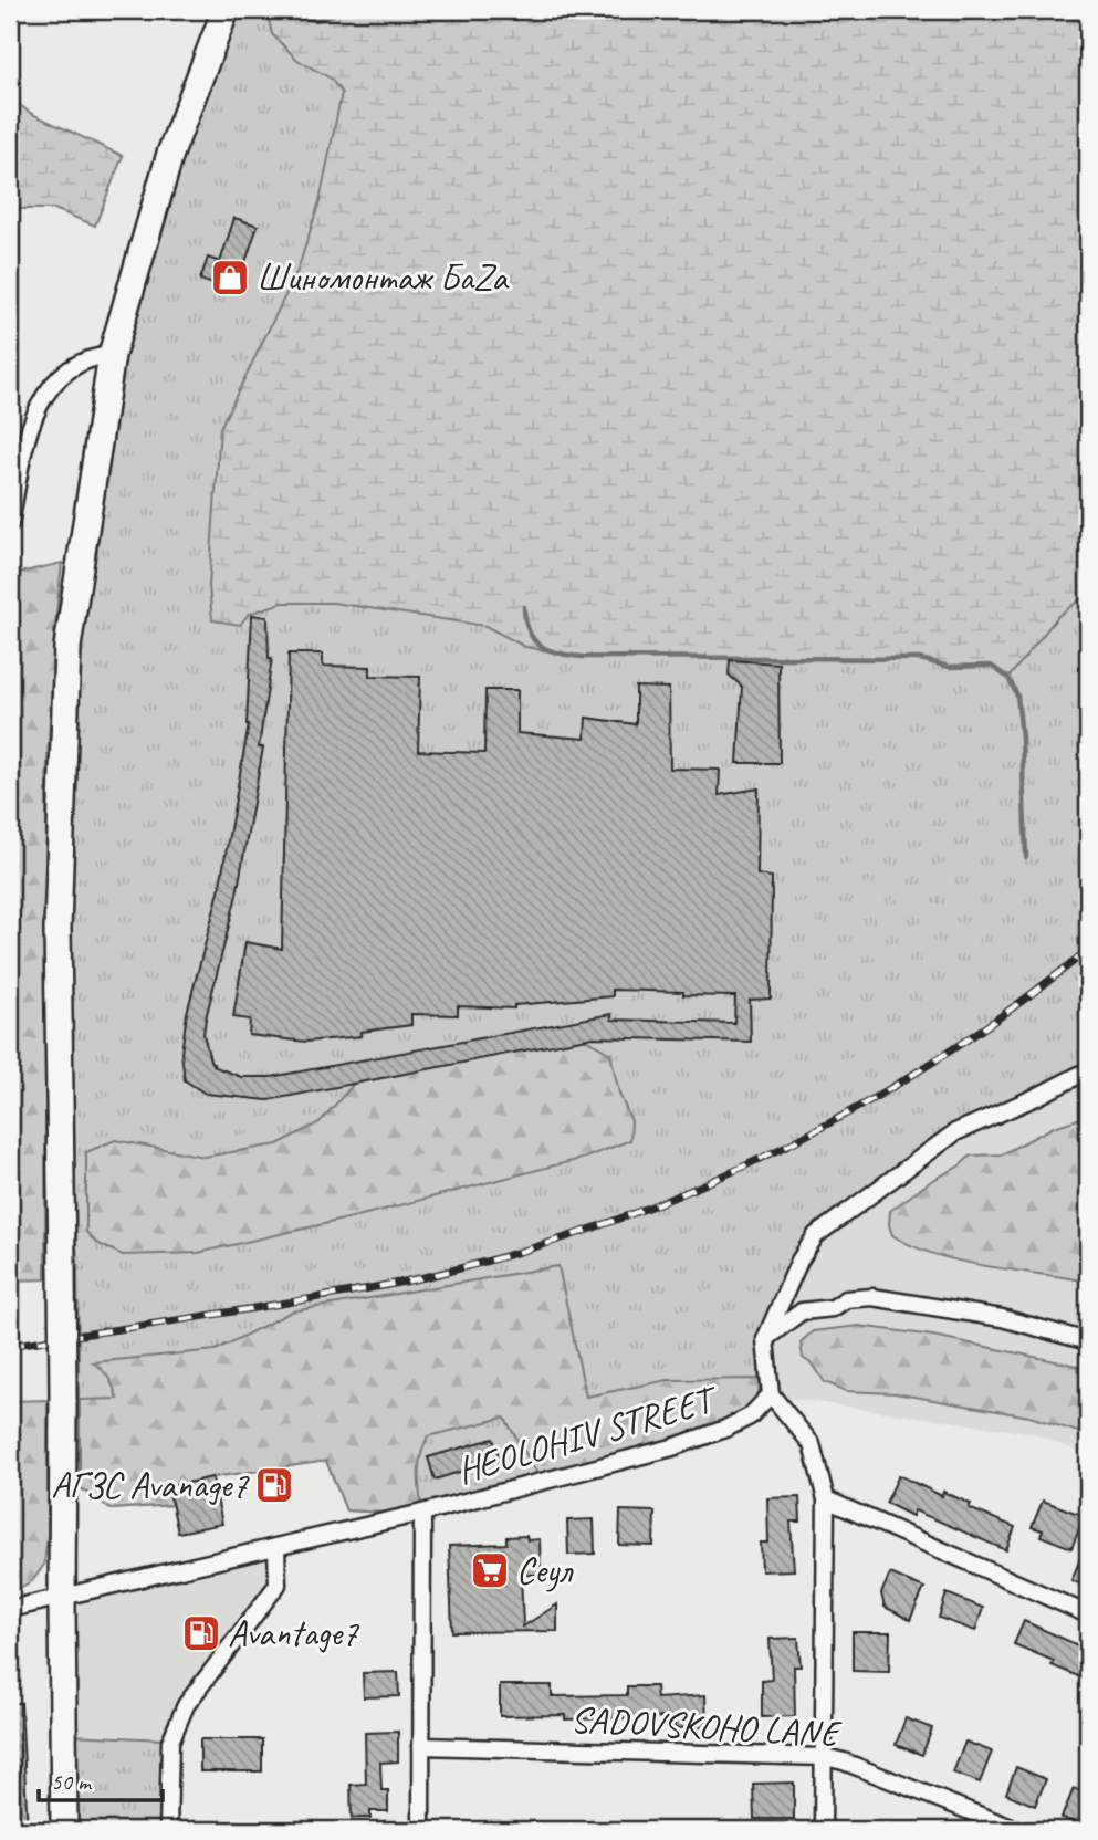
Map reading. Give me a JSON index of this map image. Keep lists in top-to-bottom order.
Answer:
{
  "streets": {
    "street": ["HEOLOHIV STREET", "SADOVSKOHO LANE"]
  },
  "places": {
    "shop": ["Шиномонтаж БаZa"],
    "fuel station": ["АГЗС Avanage7", "Avantage7"],
    "supermarket": ["Сеул"]
  },
  "scale_bar": "50 m"
}
